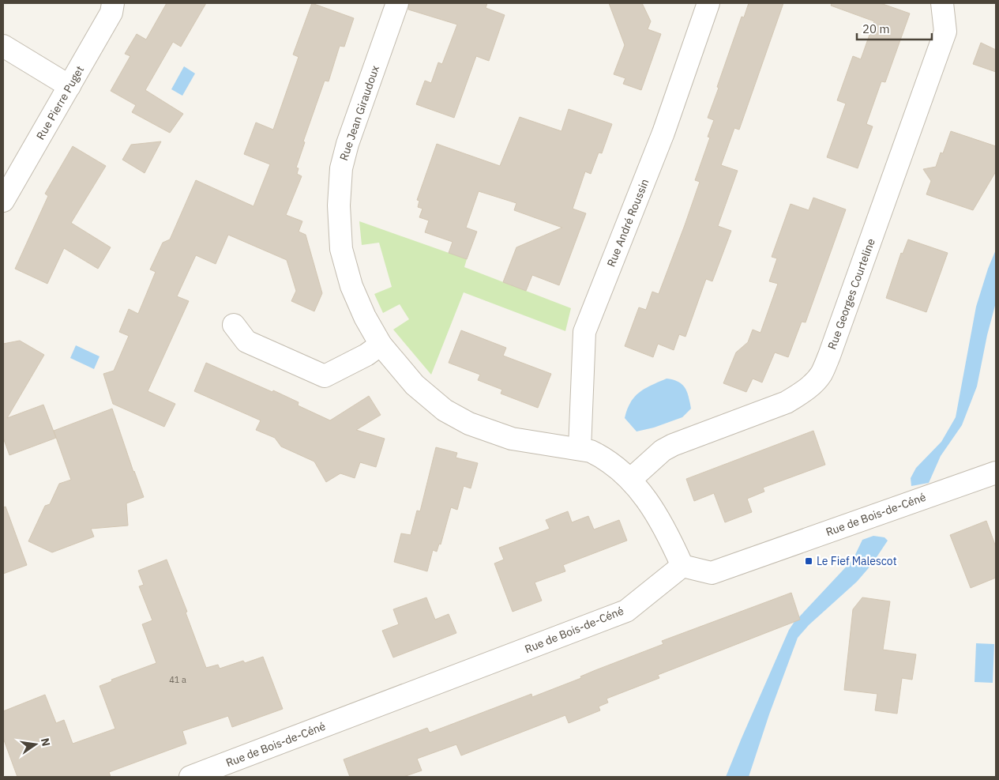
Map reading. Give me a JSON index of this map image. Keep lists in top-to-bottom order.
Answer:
{
  "streets": {
    "street": [
      "Rue Pierre Puget",
      "Rue Jean Giraudoux",
      "Rue André Roussin",
      "Rue Georges Courteline",
      "Rue de Bois-de-Céné"
    ]
  },
  "crossings": [
    ["Rue Jean Giraudoux", "Rue André Roussin"],
    ["Rue Jean Giraudoux", "Rue Georges Courteline"],
    ["Rue Jean Giraudoux", "Rue de Bois-de-Céné"]
  ],
  "places": {
    "transit": ["Le Fief Malescot"]
  },
  "house_numbers": ["41 a"],
  "scale_bar": "20 m",
  "north": "right"
}
